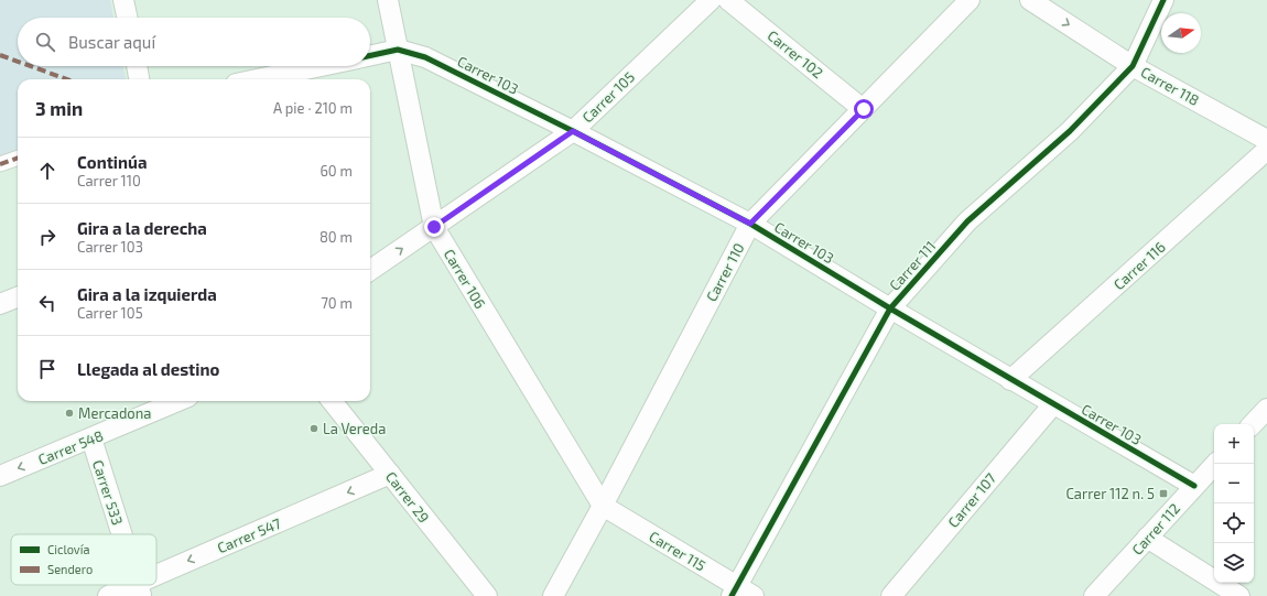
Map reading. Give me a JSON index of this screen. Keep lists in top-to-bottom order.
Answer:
{
  "streets": {
    "street": [
      "Carrer 102",
      "Carrer 103",
      "Carrer 118",
      "Carrer 105",
      "Carrer 111",
      "Carrer 116",
      "Carrer 110",
      "Carrer 106",
      "Carrer 548",
      "Carrer 533",
      "Carrer 29",
      "Carrer 107",
      "Carrer 112",
      "Carrer 547",
      "Carrer 115"
    ]
  },
  "crossings": [
    ["Carrer 102", "Carrer 110"],
    ["Carrer 103", "Carrer 105"],
    ["Carrer 103", "Carrer 111"],
    ["Carrer 103", "Carrer 116"],
    ["Carrer 103", "Carrer 110"],
    ["Carrer 103", "Carrer 106"],
    ["Carrer 103", "Carrer 107"],
    ["Carrer 103", "Carrer 112"],
    ["Carrer 118", "Carrer 111"],
    ["Carrer 105", "Carrer 106"],
    ["Carrer 111", "Carrer 115"],
    ["Carrer 110", "Carrer 106"],
    ["Carrer 110", "Carrer 115"],
    ["Carrer 106", "Carrer 115"],
    ["Carrer 548", "Carrer 533"],
    ["Carrer 29", "Carrer 547"]
  ],
  "one_way": ["Carrer 118", "Carrer 548", "Carrer 547"],
  "places": {
    "other": ["Mercadona", "La Vereda"],
    "transit": ["Carrer 112 n. 5"]
  },
  "legend": ["Ciclovía", "Sendero"],
  "north": "right",
  "page": {
    "search": "Buscar aquí",
    "heading": ["3 min", "A pie · 210 m"],
    "list": [
      ["Continúa", "Carrer 110", "60 m"],
      ["Gira a la derecha", "Carrer 103", "80 m"],
      ["Gira a la izquierda", "Carrer 105", "70 m"],
      "Llegada al destino"
    ],
    "map_buttons": ["+", "−"]
  }
}
